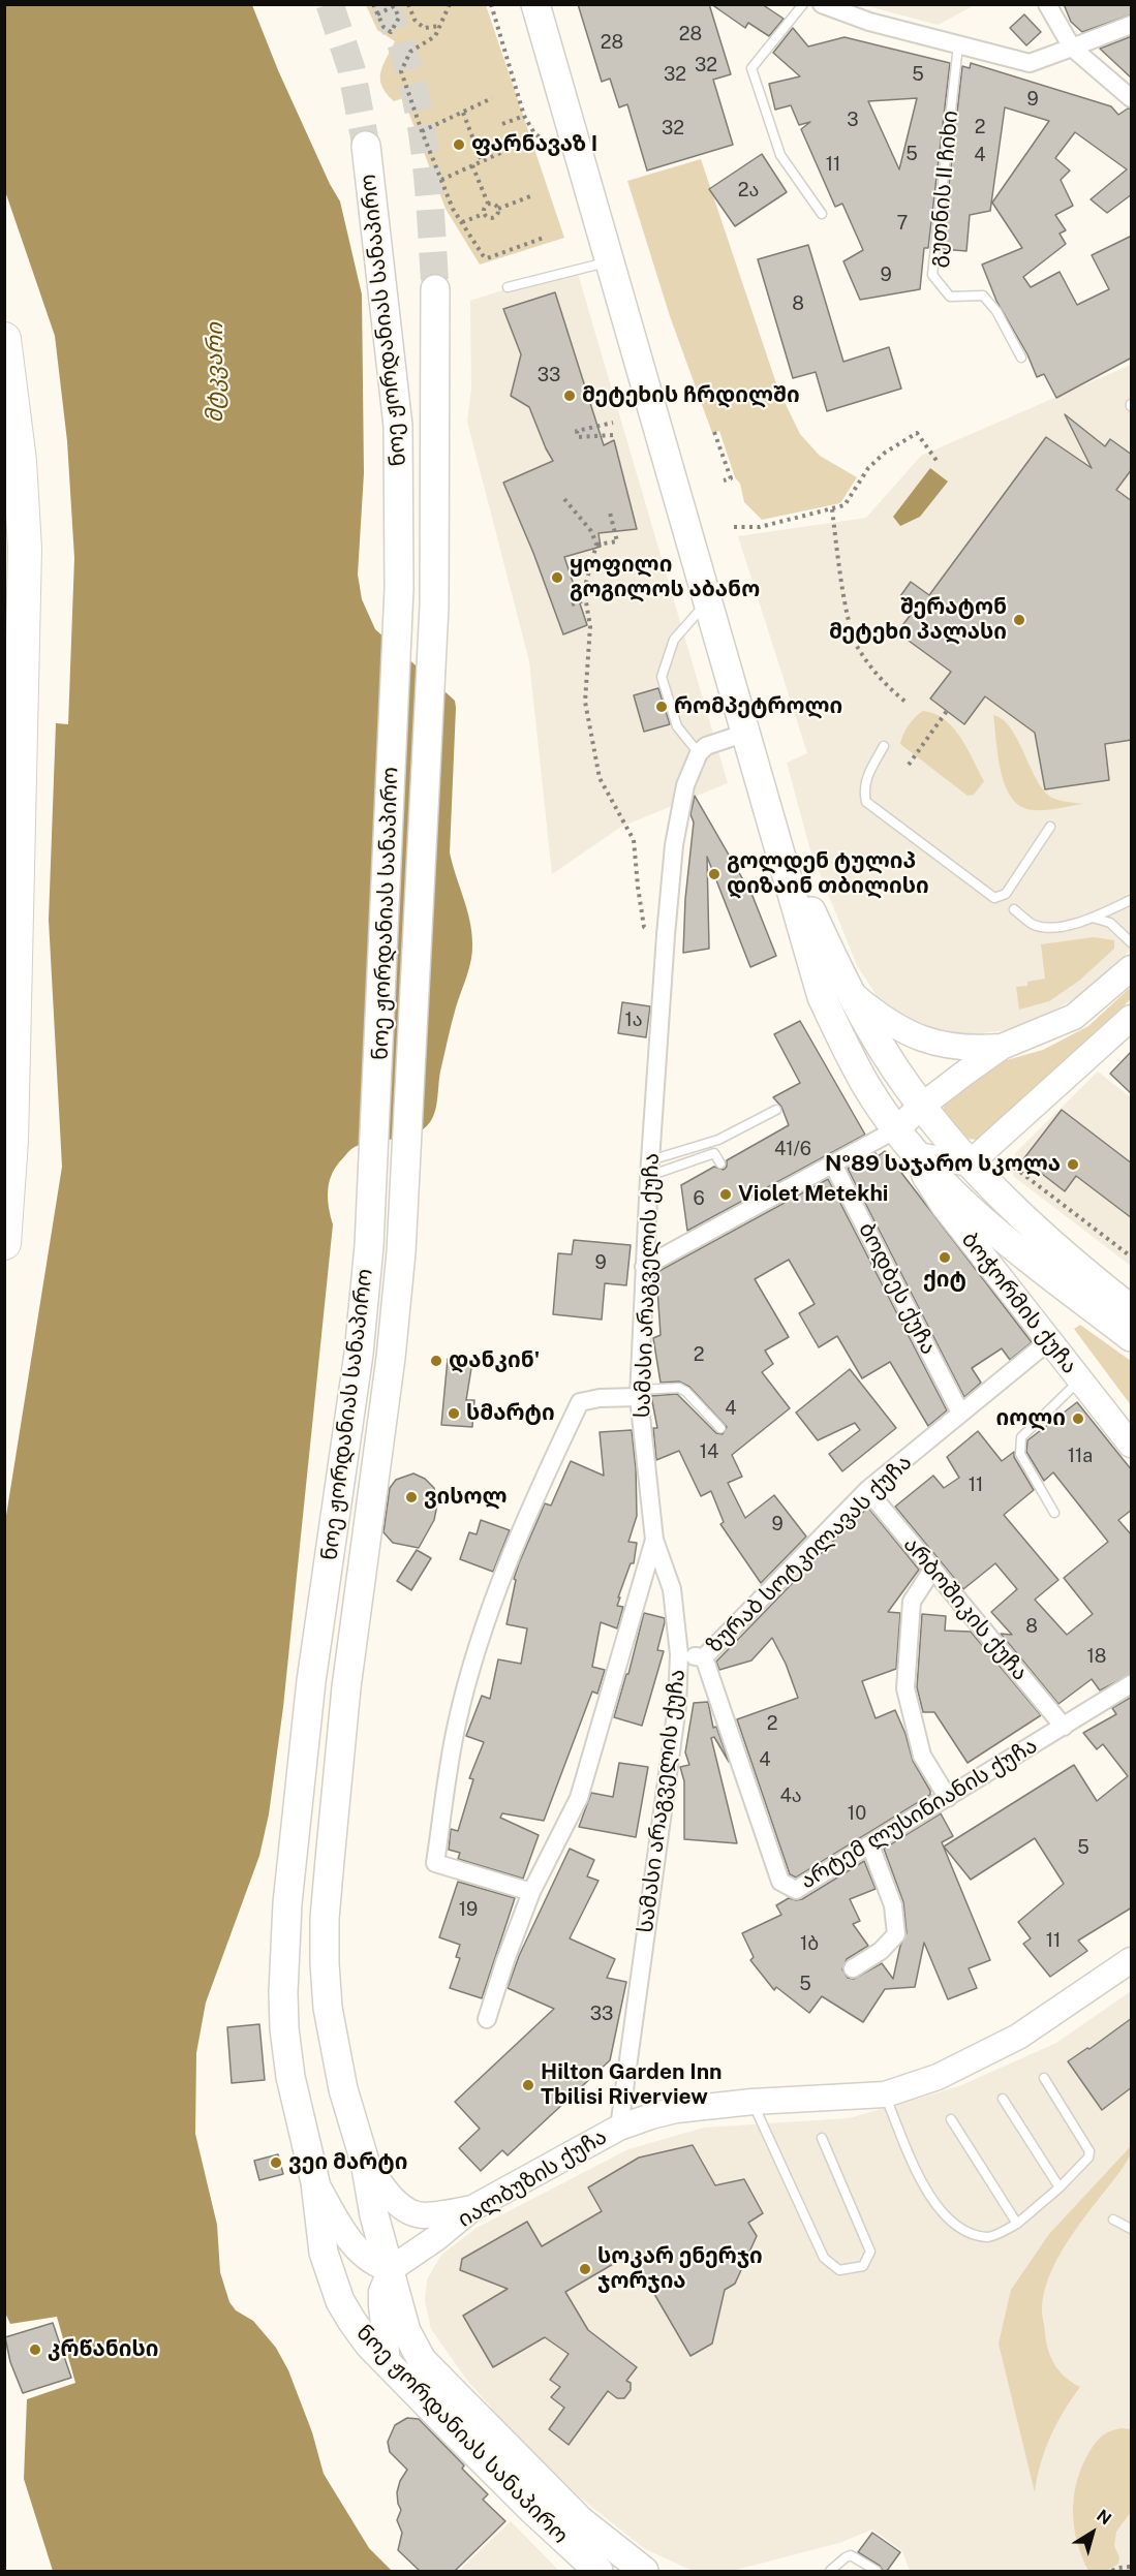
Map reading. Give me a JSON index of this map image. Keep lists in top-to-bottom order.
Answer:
{
  "streets": {
    "main road": ["ნოე ჟორდანიას სანაპირო", "ბოჭორმის ქუჩა", "იალბუზის ქუჩა"],
    "street": [
      "სამასი არაგველის ქუჩა",
      "ბოდბეს ქუჩა",
      "ზურაბ სოტკილავას ქუჩა",
      "არბოშიკის ქუჩა",
      "არტემ ლუსინიანის ქუჩა"
    ],
    "lane": ["გუთნის II ჩიხი"]
  },
  "crossings": [
    ["ნოე ჟორდანიას სანაპირო", "იალბუზის ქუჩა"],
    ["სამასი არაგველის ქუჩა", "ზურაბ სოტკილავას ქუჩა"],
    ["სამასი არაგველის ქუჩა", "იალბუზის ქუჩა"],
    ["ბოდბეს ქუჩა", "ზურაბ სოტკილავას ქუჩა"],
    ["ბოჭორმის ქუჩა", "ზურაბ სოტკილავას ქუჩა"],
    ["ზურაბ სოტკილავას ქუჩა", "არბოშიკის ქუჩა"],
    ["ზურაბ სოტკილავას ქუჩა", "არტემ ლუსინიანის ქუჩა"],
    ["არბოშიკის ქუჩა", "არტემ ლუსინიანის ქუჩა"]
  ],
  "water": ["მტკვარი"],
  "places": [
    "ფარნავაზ I",
    "მეტეხის ჩრდილში",
    "ყოფილი გოგილოს აბანო",
    "შერატონ მეტეხი პალასი",
    "რომპეტროლი",
    "გოლდენ ტულიპ დიზაინ თბილისი",
    "№89 საჯარო სკოლა",
    "Violet Metekhi",
    "ქიტ",
    "დანკინ'",
    "სმარტი",
    "იოლი",
    "ვისოლ",
    "Hilton Garden Inn Tbilisi Riverview",
    "ვეი მარტი",
    "სოკარ ენერჯი ჯორჯია",
    "კრწანისი"
  ],
  "house_numbers": [
    "28",
    "28",
    "32",
    "32",
    "5",
    "9",
    "3",
    "2",
    "32",
    "5",
    "4",
    "11",
    "2ა",
    "7",
    "9",
    "8",
    "33",
    "1ა",
    "41/6",
    "6",
    "9",
    "2",
    "4",
    "14",
    "11a",
    "11",
    "9",
    "8",
    "18",
    "2",
    "4",
    "4ა",
    "10",
    "5",
    "19",
    "11",
    "1ბ",
    "5",
    "33"
  ],
  "north": "top right"
}
